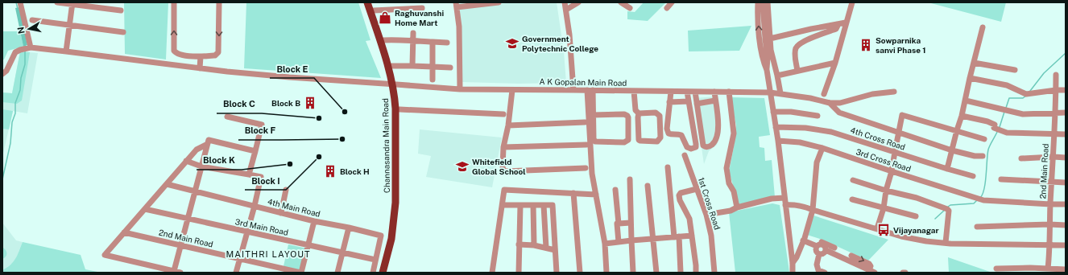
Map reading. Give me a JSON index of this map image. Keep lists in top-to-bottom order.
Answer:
{
  "streets": {
    "main road": ["Channasandra Main Road"],
    "street": [
      "A K Gopalan Main Road",
      "4th Cross Road",
      "3rd Cross Road",
      "2nd Main Road",
      "1st Cross Road",
      "4th Main Road",
      "3rd Main Road"
    ]
  },
  "crossings": [
    ["A K Gopalan Main Road", "Channasandra Main Road"],
    ["3rd Cross Road", "2nd Main Road"],
    ["4th Main Road", "3rd Main Road"]
  ],
  "districts": ["MAITHRI LAYOUT"],
  "places": {
    "shop": ["Raghuvanshi Home Mart"],
    "school or university": ["Government Polytechnic College", "Whitefield Global School"],
    "building": ["Sowparnika sanvi Phase 1", "Block B", "Block H"],
    "other": [
      "Block E",
      "Block C",
      "Block F",
      "Block I",
      "Block K"
    ],
    "bus stop": ["Vijayanagar"]
  },
  "north": "left"
}
